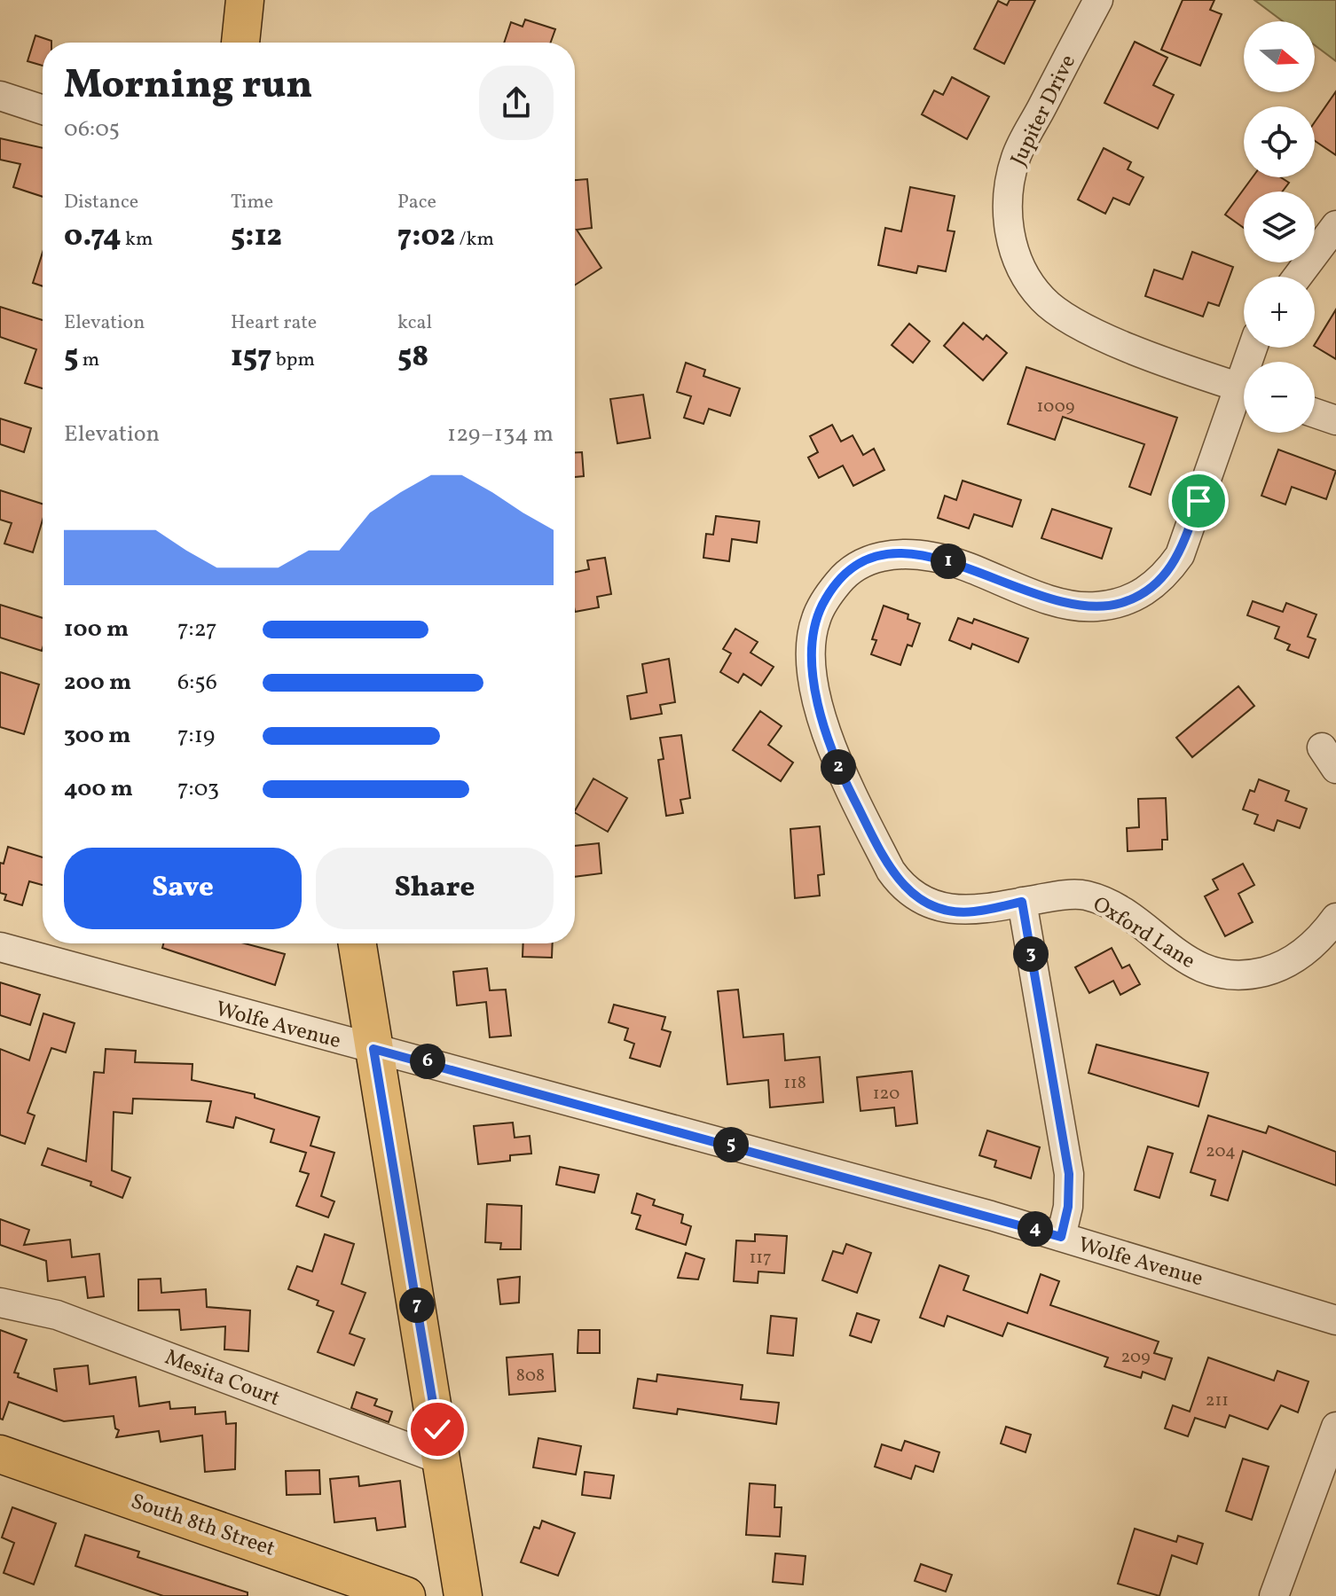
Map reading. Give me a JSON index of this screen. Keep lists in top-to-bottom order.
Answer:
{
  "streets": {
    "main road": ["South 8th Street"],
    "street": [
      "Jupiter Drive",
      "Oxford Lane",
      "Wolfe Avenue",
      "Mesita Court"
    ]
  },
  "house_numbers": [
    "1009",
    "118",
    "120",
    "204",
    "117",
    "209",
    "808",
    "211"
  ],
  "north": "right",
  "page": {
    "map_buttons": ["+", "−"],
    "heading": ["Morning run", "06:05"],
    "stats": [
      ["Distance", "0.74 km"],
      ["Time", "5:12"],
      ["Pace", "7:02 /km"],
      ["Elevation", "5 m"],
      ["Heart rate", "157 bpm"],
      ["kcal", "58"]
    ],
    "chart": ["Elevation", "129–134 m"],
    "pins": [
      "1",
      "2",
      "3",
      "6",
      "5",
      "4",
      "7"
    ],
    "list": [
      {
        "name": "100 m",
        "note": "7:27"
      },
      {
        "name": "200 m",
        "note": "6:56"
      },
      {
        "name": "300 m",
        "note": "7:19"
      },
      {
        "name": "400 m",
        "note": "7:03"
      }
    ],
    "buttons": ["Save", "Share"]
  }
}
